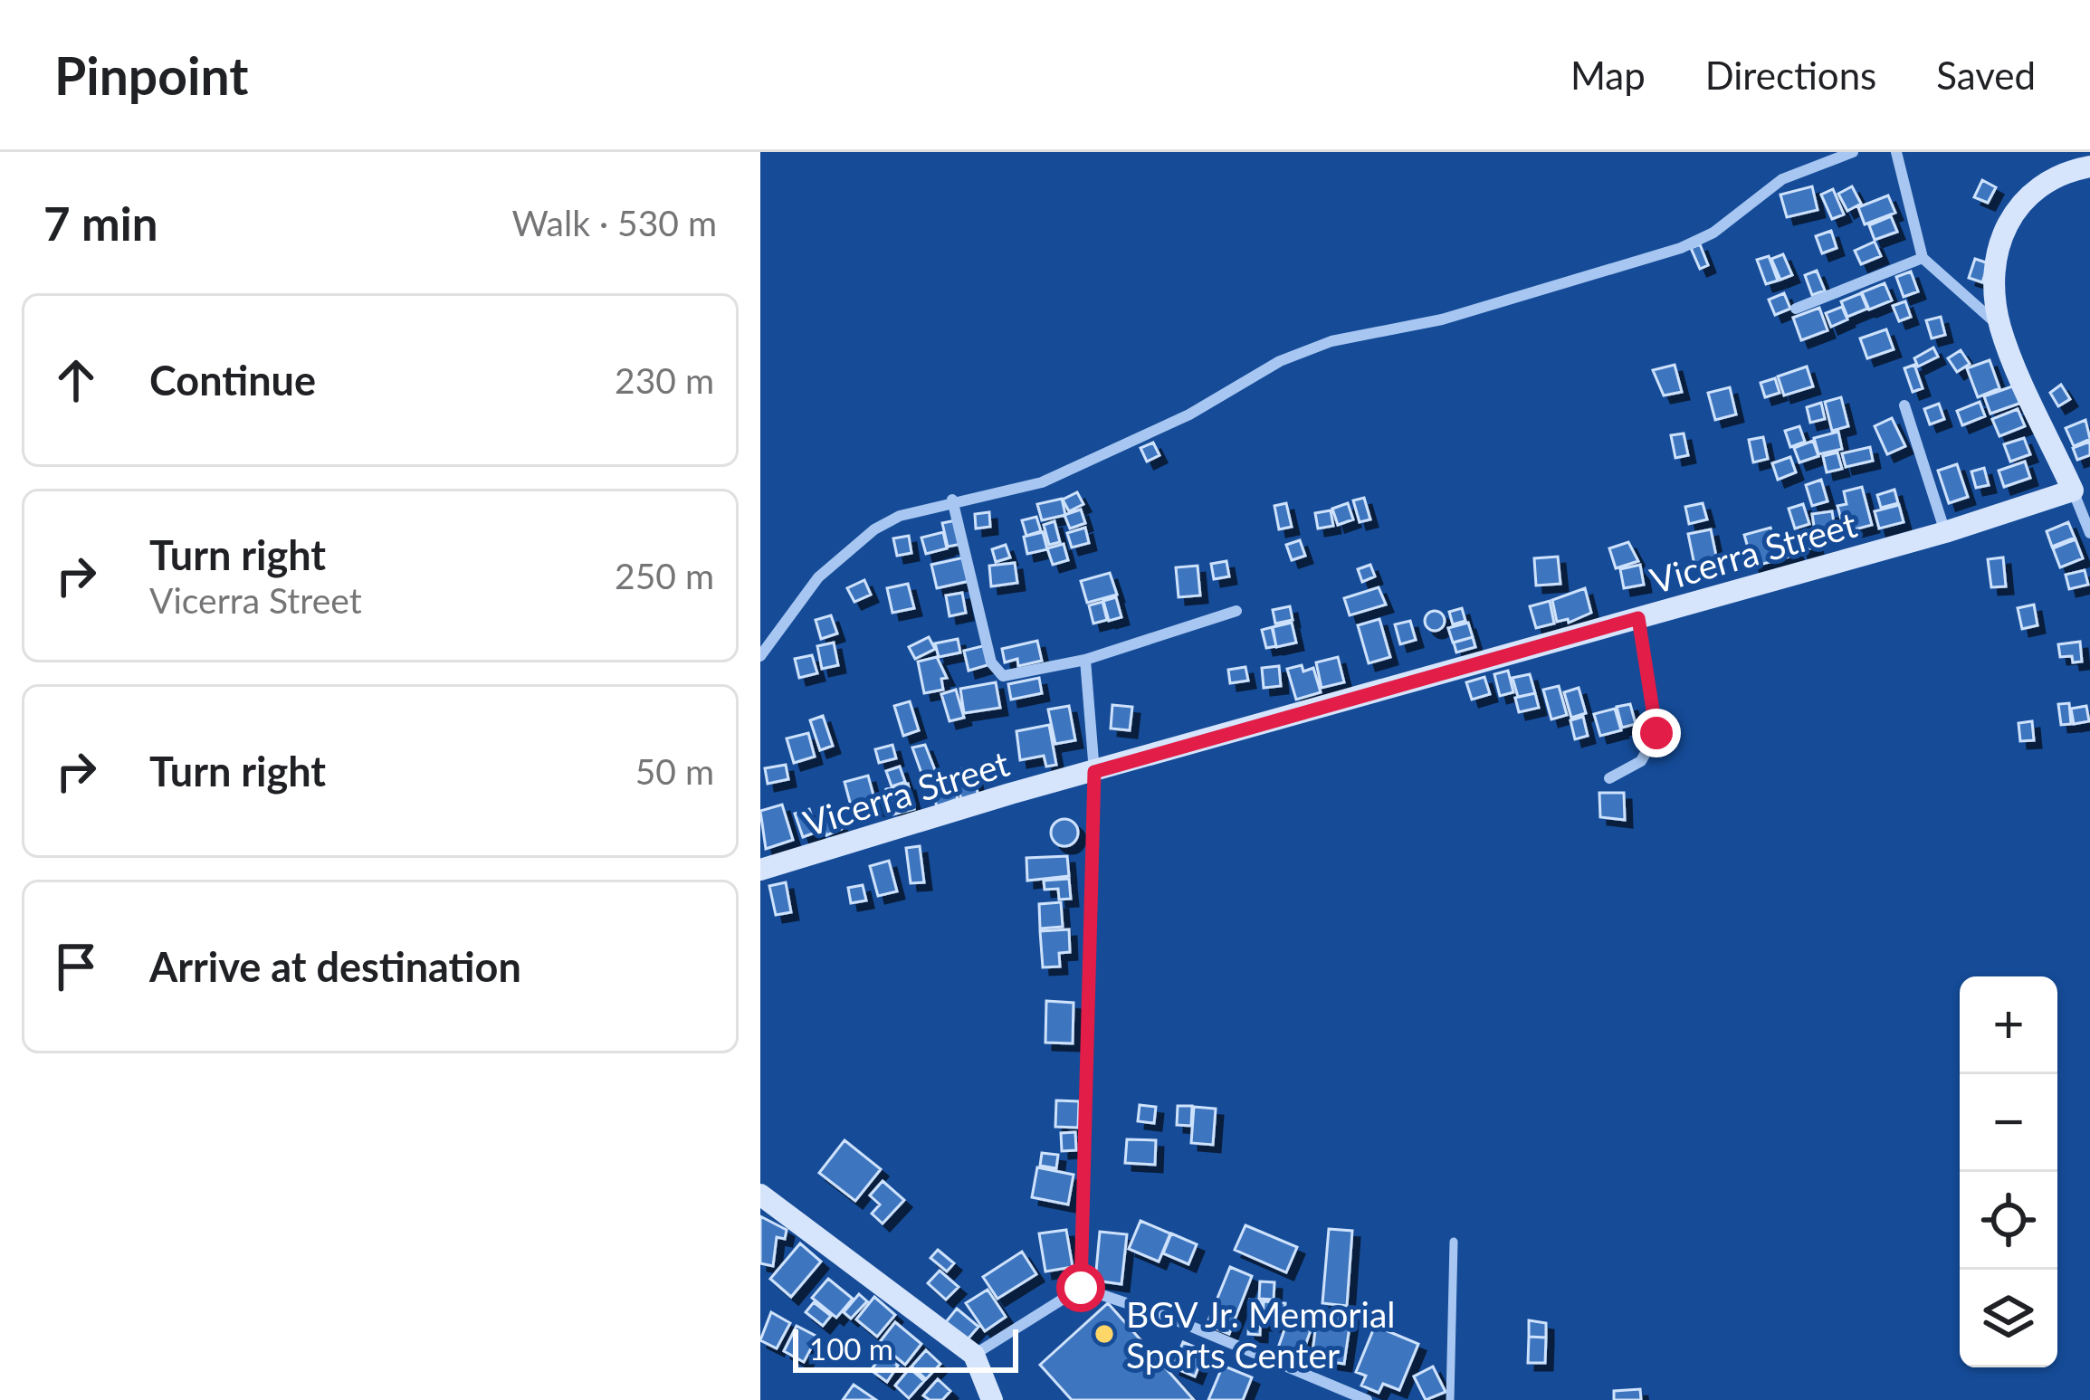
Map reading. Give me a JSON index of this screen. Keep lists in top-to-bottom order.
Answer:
{
  "streets": {
    "main road": ["Vicerra Street"]
  },
  "places": ["BGV Jr. Memorial Sports Center"],
  "scale_bar": "100 m",
  "page": {
    "header": "Pinpoint",
    "nav": ["Map", "Directions", "Saved"],
    "heading": ["7 min", "Walk · 530 m"],
    "list": [
      ["Continue", "230 m"],
      ["Turn right", "Vicerra Street", "250 m"],
      ["Turn right", "50 m"],
      "Arrive at destination"
    ],
    "map_buttons": ["+", "−"],
    "scale": "100 m"
  }
}
